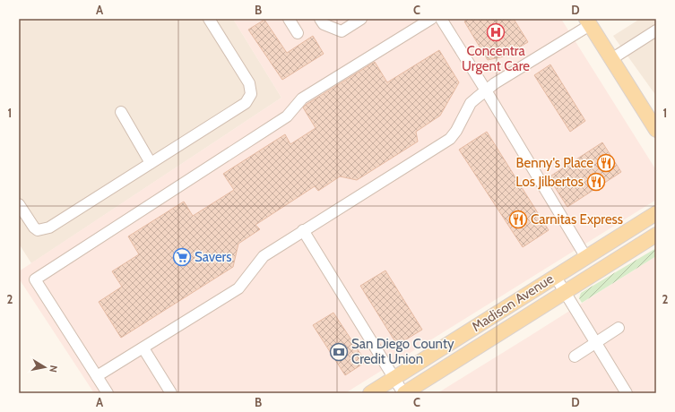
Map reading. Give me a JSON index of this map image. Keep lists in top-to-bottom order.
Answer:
{
  "streets": {
    "main road": ["Madison Avenue"]
  },
  "places": {
    "hospital": ["Concentra Urgent Care"],
    "restaurant": ["Benny's Place", "Los Jilbertos", "Carnitas Express"],
    "supermarket": ["Savers"],
    "bank": ["San Diego County Credit Union"]
  },
  "north": "right",
  "grid": {
    "columns": [
      "A",
      "B",
      "C",
      "D"
    ],
    "rows": ["1", "2"]
  }
}
